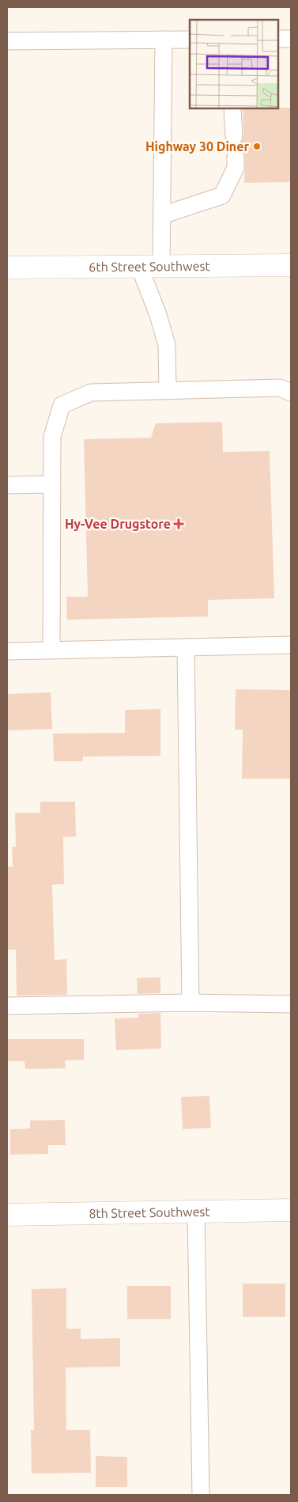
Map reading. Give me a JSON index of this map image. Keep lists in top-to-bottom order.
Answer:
{
  "streets": {
    "main road": ["6th Street Southwest", "8th Street Southwest"]
  },
  "places": {
    "other": ["Highway 30 Diner"],
    "health": ["Hy-Vee Drugstore"]
  }
}
